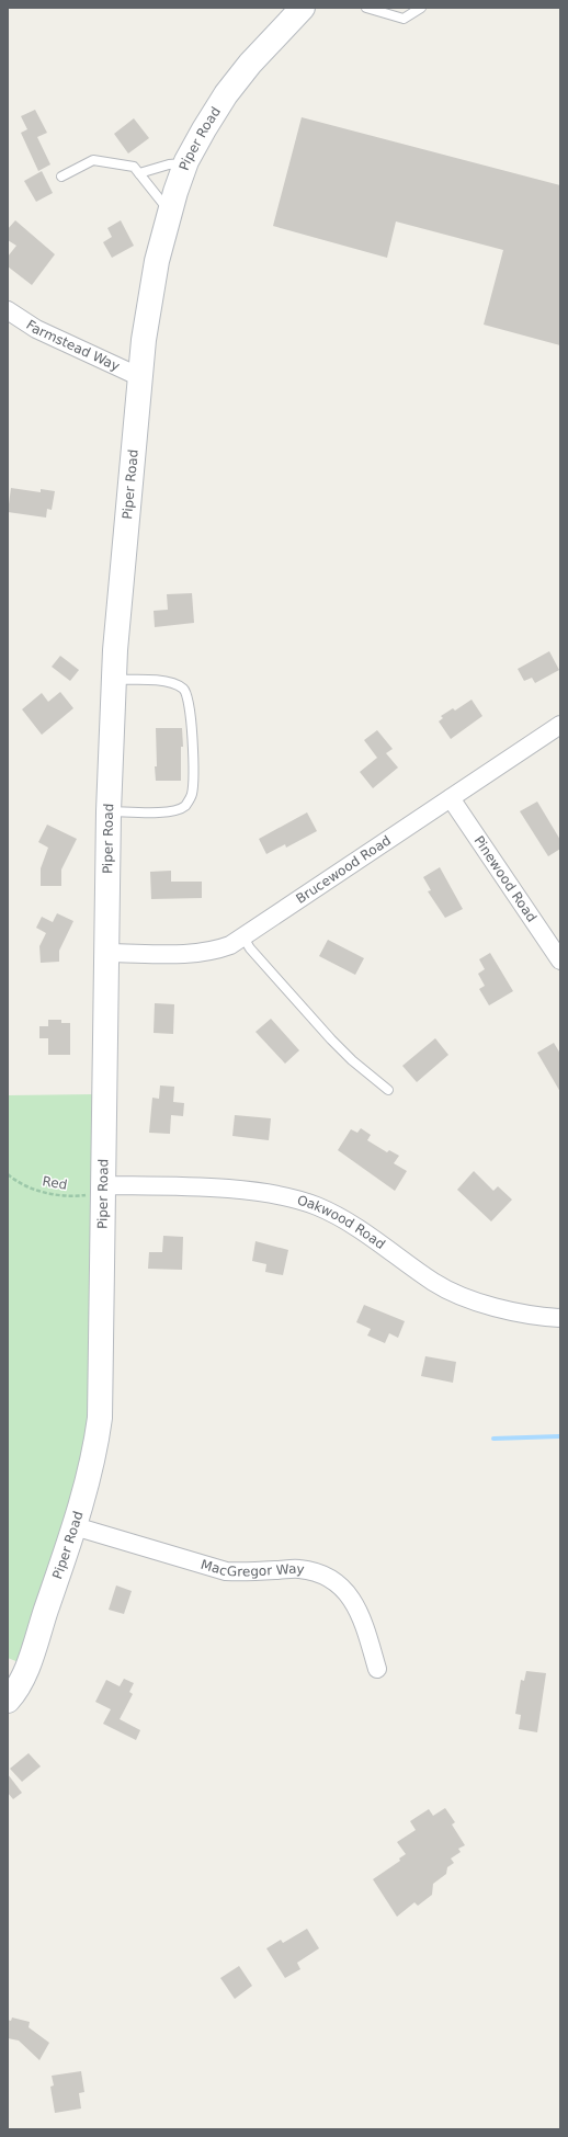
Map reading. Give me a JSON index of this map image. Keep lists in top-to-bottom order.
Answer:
{
  "streets": {
    "street": [
      "Piper Road",
      "Farmstead Way",
      "Brucewood Road",
      "Pinewood Road",
      "Oakwood Road",
      "MacGregor Way"
    ],
    "path": ["Red"]
  },
  "crossings": [
    ["Piper Road", "Farmstead Way"],
    ["Piper Road", "Brucewood Road"],
    ["Piper Road", "Red"],
    ["Piper Road", "Oakwood Road"],
    ["Piper Road", "MacGregor Way"],
    ["Brucewood Road", "Pinewood Road"],
    ["Red", "Oakwood Road"]
  ]
}
